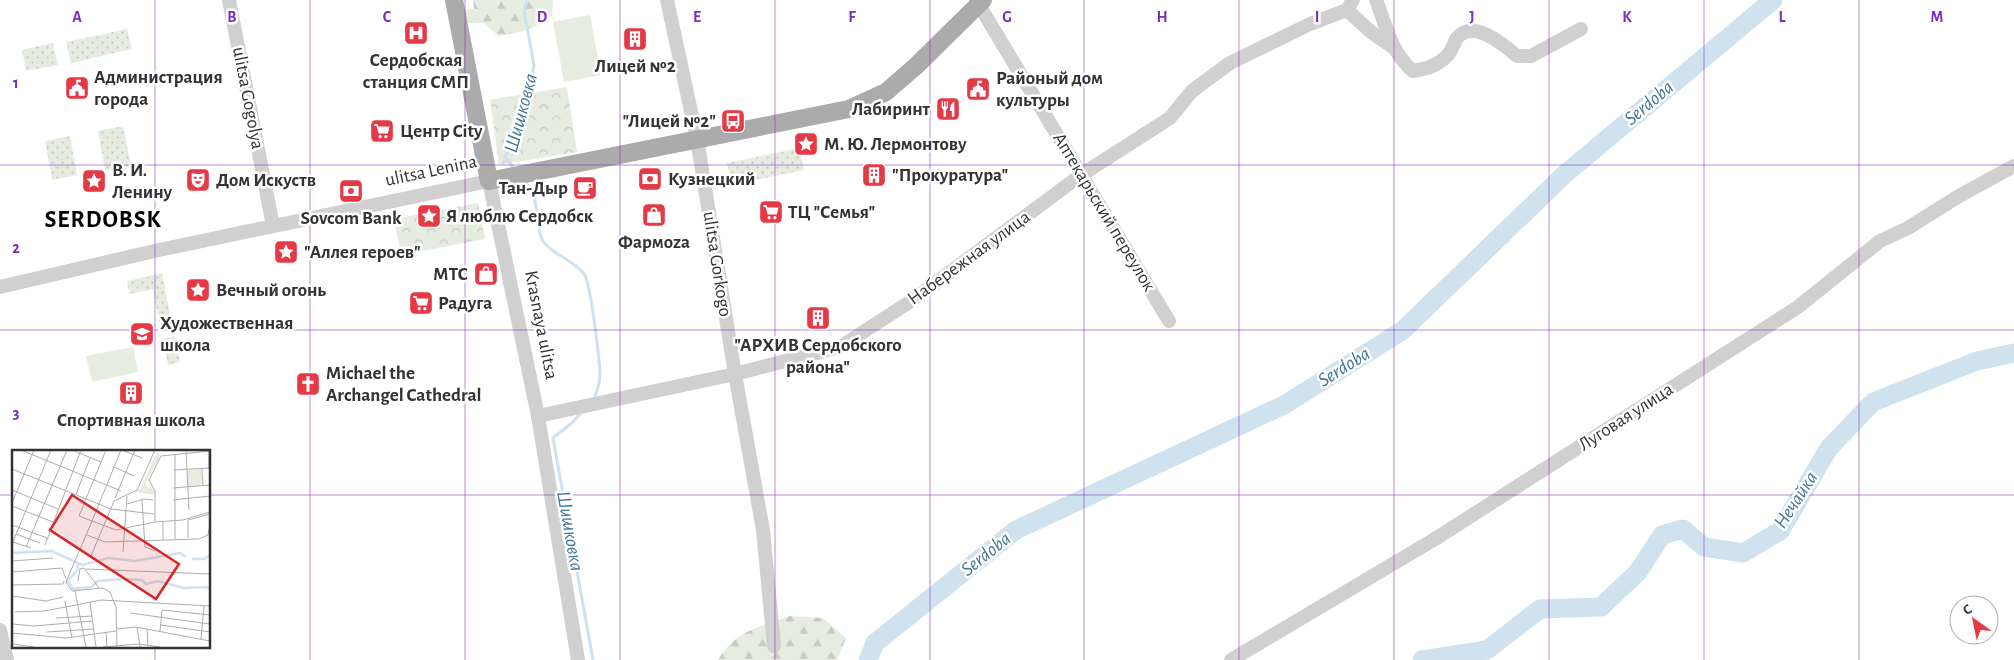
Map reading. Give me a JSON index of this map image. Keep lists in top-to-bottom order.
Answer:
{
  "streets": {
    "main road": ["ulitsa Lenina", "Krasnaya ulitsa"],
    "street": [
      "ulitsa Gogolya",
      "Аптекарьский переулок",
      "Набережная улица",
      "ulitsa Gorkogo",
      "Луговая улица"
    ]
  },
  "crossings": [
    ["ulitsa Gogolya", "ulitsa Lenina"],
    ["ulitsa Lenina", "Аптекарьский переулок"],
    ["ulitsa Lenina", "ulitsa Gorkogo"],
    ["ulitsa Lenina", "Krasnaya ulitsa"],
    ["Аптекарьский переулок", "Набережная улица"],
    ["Набережная улица", "ulitsa Gorkogo"],
    ["Набережная улица", "Krasnaya ulitsa"]
  ],
  "districts": ["SERDOBSK"],
  "water": ["Serdoba", "Шишковка", "Нечайка"],
  "places": {
    "hospital": ["Сердобская станция СМП"],
    "building": [
      "Лицей №2",
      "\"Прокуратура\"",
      "\"АРХИВ Сердобского района\"",
      "Спортивная школа"
    ],
    "public building": ["Администрация города", "Районый дом культуры"],
    "restaurant": ["Лабиринт"],
    "bus stop": ["\"Лицей №2\""],
    "supermarket": ["Центр City", "ТЦ \"Семья\"", "Радуга"],
    "place": [
      "М. Ю. Лермонтову",
      "В. И. Ленину",
      "Я люблю Сердобск",
      "\"Аллея героев\"",
      "Вечный огонь"
    ],
    "bank": ["Кузнецкий", "Sovcom Bank"],
    "theatre": ["Дом Искуств"],
    "cafe": ["Тан-Дыр"],
    "shop": ["Фармоzа", "МТС"],
    "school or university": ["Художественная школа"],
    "church": ["Michael the Archangel Cathedral"]
  },
  "north": "top left",
  "grid": {
    "columns": [
      "A",
      "B",
      "C",
      "D",
      "E",
      "F",
      "G",
      "H",
      "I",
      "J",
      "K",
      "L",
      "M"
    ],
    "rows": ["1", "2", "3"]
  }
}
